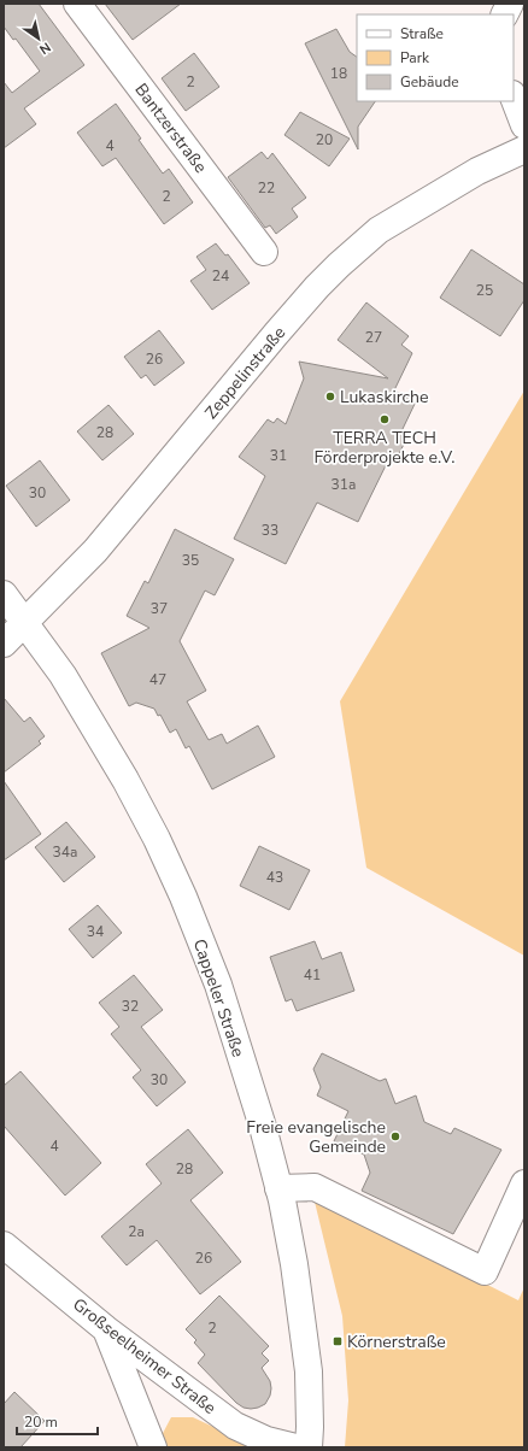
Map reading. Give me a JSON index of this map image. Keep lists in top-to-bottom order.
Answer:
{
  "streets": {
    "main road": [
      "Bantzerstraße",
      "Zeppelinstraße",
      "Cappeler Straße",
      "Großseelheimer Straße"
    ]
  },
  "crossings": [
    ["Zeppelinstraße", "Cappeler Straße"]
  ],
  "places": {
    "other": ["Lukaskirche", "TERRA TECH Förderprojekte e.V.", "Freie evangelische Gemeinde"],
    "transit": ["Körnerstraße"]
  },
  "house_numbers": [
    "18",
    "2",
    "20",
    "4",
    "22",
    "2",
    "24",
    "25",
    "27",
    "26",
    "28",
    "31",
    "31a",
    "30",
    "33",
    "35",
    "37",
    "47",
    "34a",
    "43",
    "34",
    "41",
    "32",
    "30",
    "4",
    "28",
    "2a",
    "26",
    "2"
  ],
  "legend": ["Straße", "Park", "Gebäude"],
  "scale_bar": "20 m",
  "north": "bottom right"
}
